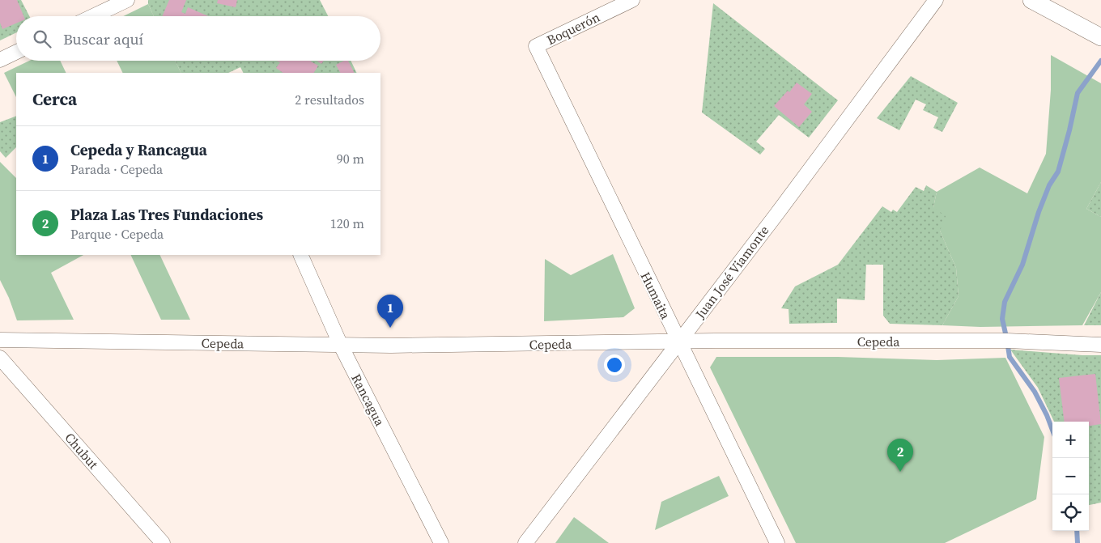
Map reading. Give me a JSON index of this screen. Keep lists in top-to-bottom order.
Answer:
{
  "streets": {
    "street": [
      "Boquerón",
      "Juan José Viamonte",
      "Humaita",
      "Cepeda",
      "Rancagua",
      "Chubut"
    ]
  },
  "crossings": [
    ["Boquerón", "Humaita"],
    ["Juan José Viamonte", "Humaita"],
    ["Juan José Viamonte", "Cepeda"],
    ["Humaita", "Cepeda"],
    ["Cepeda", "Rancagua"]
  ],
  "page": {
    "search": "Buscar aquí",
    "heading": ["Cerca", "2 resultados"],
    "list": [
      {
        "mark": "1",
        "name": "Cepeda y Rancagua",
        "note": "Parada · Cepeda",
        "value": "90 m"
      },
      {
        "mark": "2",
        "name": "Plaza Las Tres Fundaciones",
        "note": "Parque · Cepeda",
        "value": "120 m"
      }
    ],
    "pins": ["1", "2"],
    "map_buttons": ["+", "−"]
  }
}
